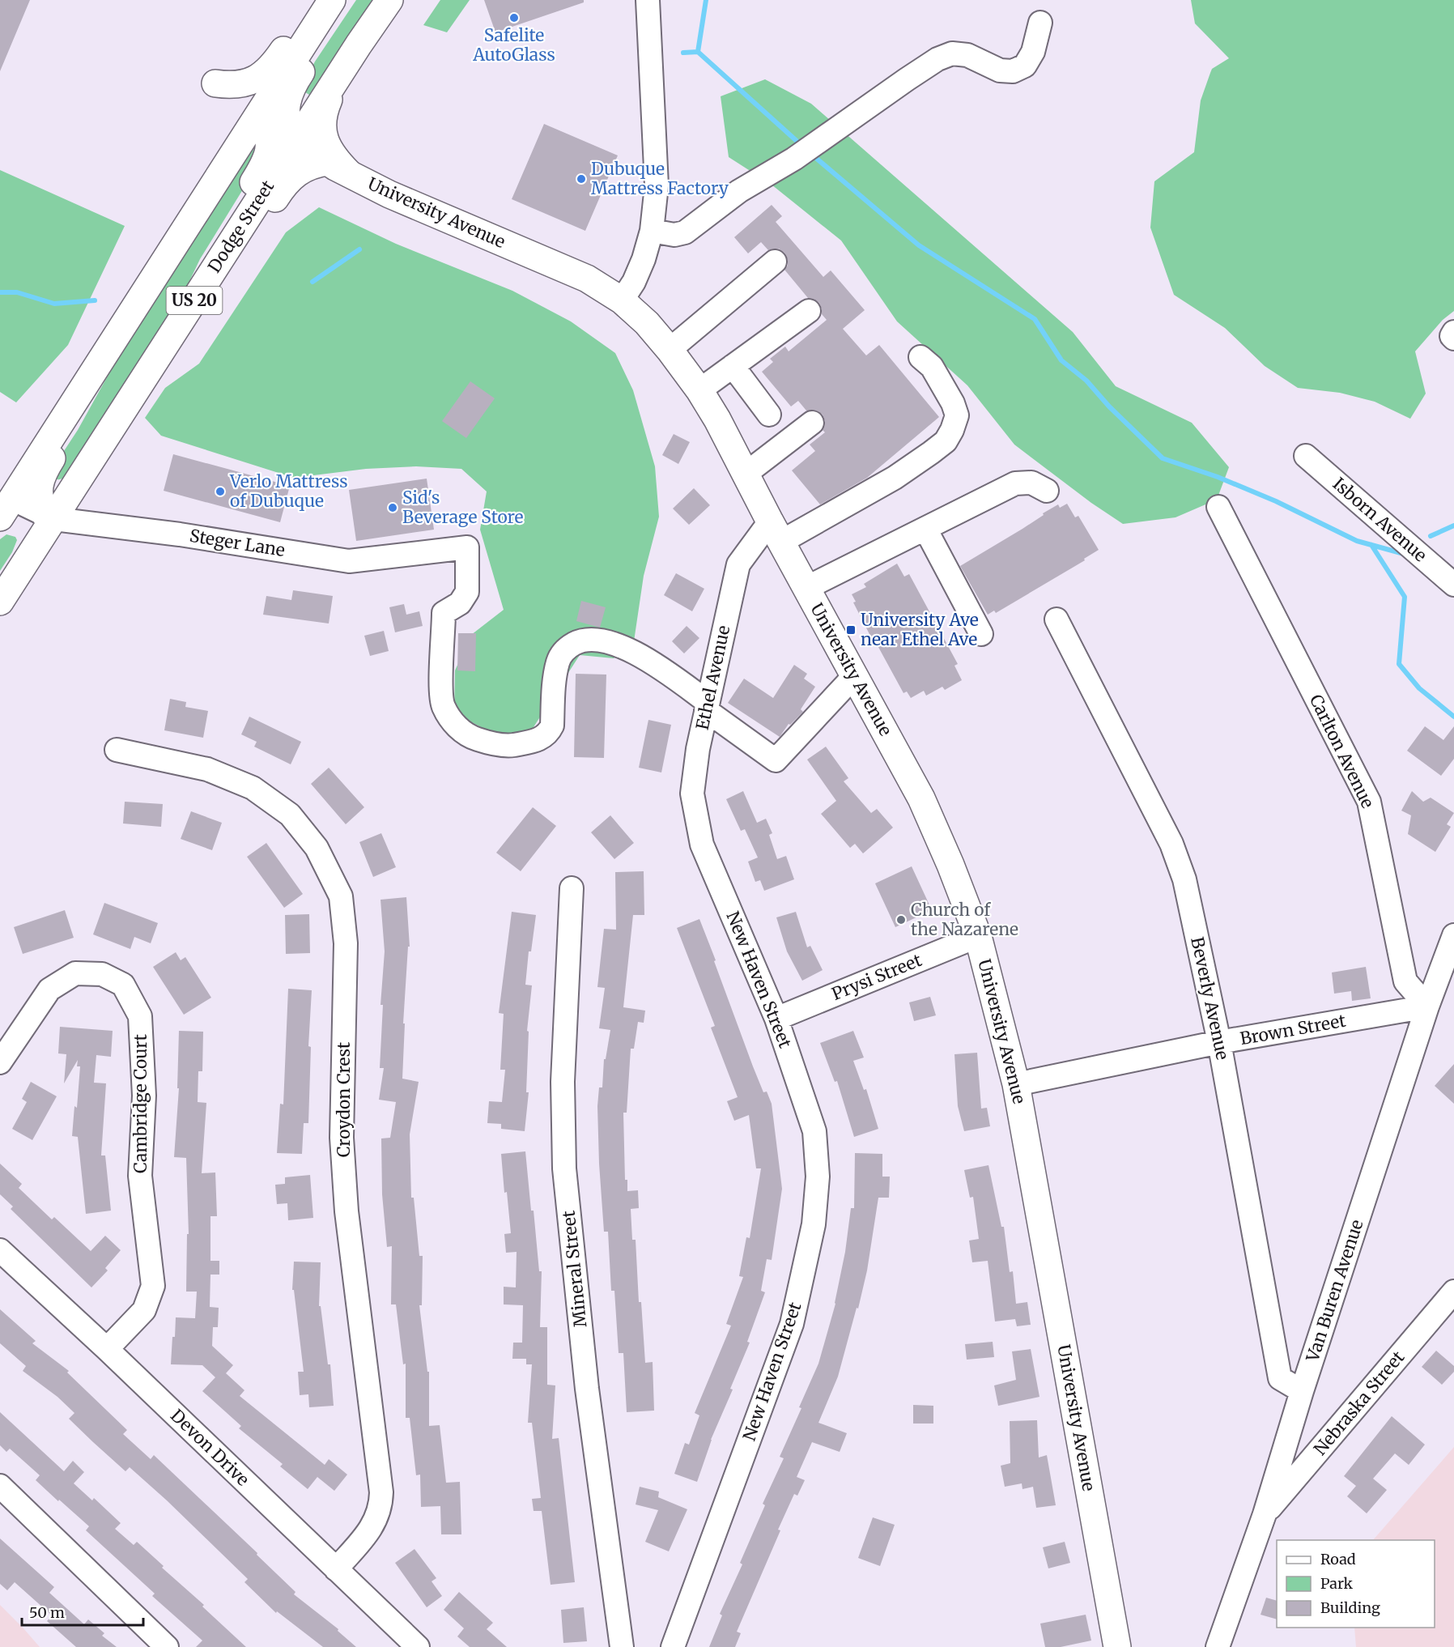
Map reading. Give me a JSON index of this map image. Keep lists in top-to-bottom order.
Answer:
{
  "streets": {
    "main road": ["University Avenue", "Dodge Street", "US 20"],
    "street": [
      "Isborn Avenue",
      "Steger Lane",
      "Ethel Avenue",
      "Carlton Avenue",
      "Prysi Street",
      "New Haven Street",
      "Beverly Avenue",
      "Brown Street",
      "Croydon Crest",
      "Cambridge Court",
      "Mineral Street",
      "Van Buren Avenue",
      "Nebraska Street",
      "Devon Drive"
    ]
  },
  "crossings": [
    ["University Avenue", "Dodge Street"],
    ["University Avenue", "Ethel Avenue"],
    ["University Avenue", "Prysi Street"],
    ["University Avenue", "Brown Street"],
    ["Dodge Street", "Steger Lane"],
    ["Steger Lane", "Ethel Avenue"],
    ["Ethel Avenue", "New Haven Street"],
    ["Carlton Avenue", "Brown Street"],
    ["Carlton Avenue", "Van Buren Avenue"],
    ["Prysi Street", "New Haven Street"],
    ["Beverly Avenue", "Brown Street"],
    ["Beverly Avenue", "Van Buren Avenue"],
    ["Brown Street", "Van Buren Avenue"],
    ["Croydon Crest", "Devon Drive"],
    ["Cambridge Court", "Devon Drive"],
    ["Van Buren Avenue", "Nebraska Street"]
  ],
  "places": {
    "other": [
      "Safelite AutoGlass",
      "Dubuque Mattress Factory",
      "Verlo Mattress of Dubuque",
      "Sid's Beverage Store",
      "Church of the Nazarene"
    ],
    "transit": ["University Ave near Ethel Ave"]
  },
  "legend": ["Road", "Park", "Building"],
  "scale_bar": "50 m"
}
